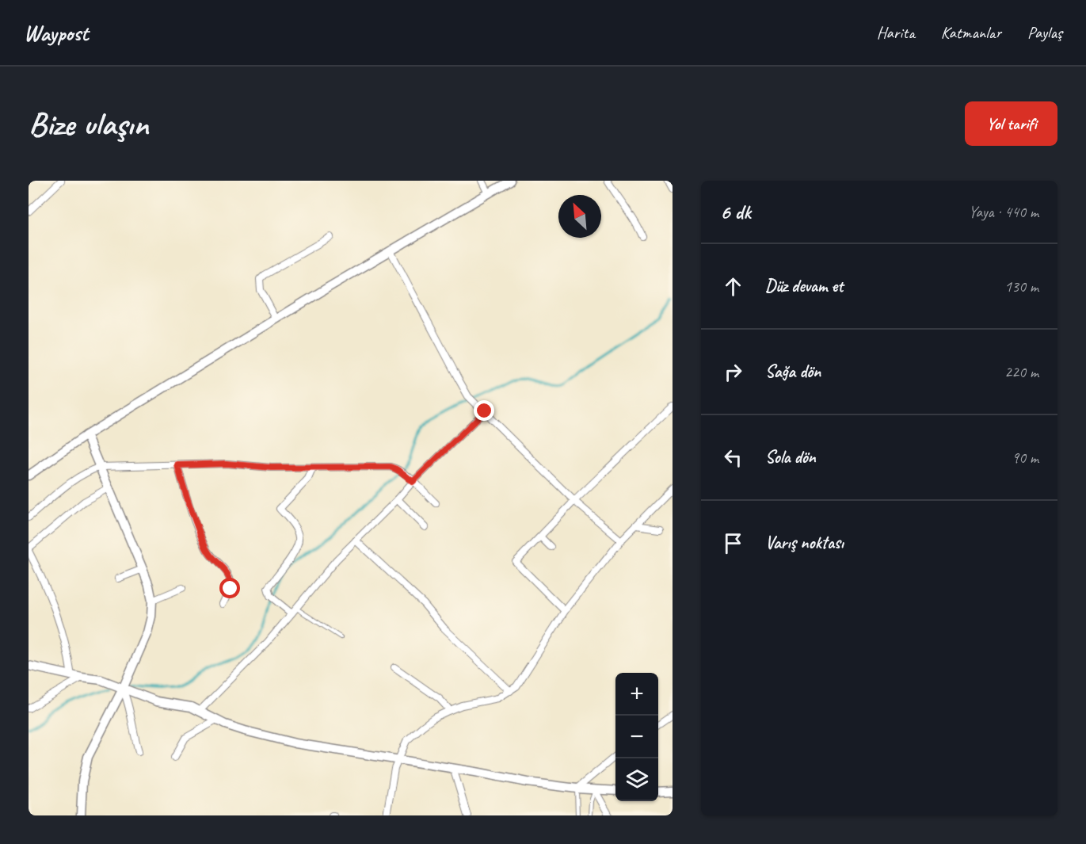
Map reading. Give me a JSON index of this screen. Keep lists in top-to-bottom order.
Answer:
{
  "north": "top left",
  "page": {
    "header": "Waypost",
    "nav": ["Harita", "Katmanlar", "Paylaş"],
    "buttons": "Yol tarifi",
    "title": "Bize ulaşın",
    "heading": ["6 dk", "Yaya · 440 m"],
    "list": [
      ["Düz devam et", "130 m"],
      ["Sağa dön", "220 m"],
      ["Sola dön", "90 m"],
      "Varış noktası"
    ],
    "map_buttons": ["+", "−"]
  }
}
